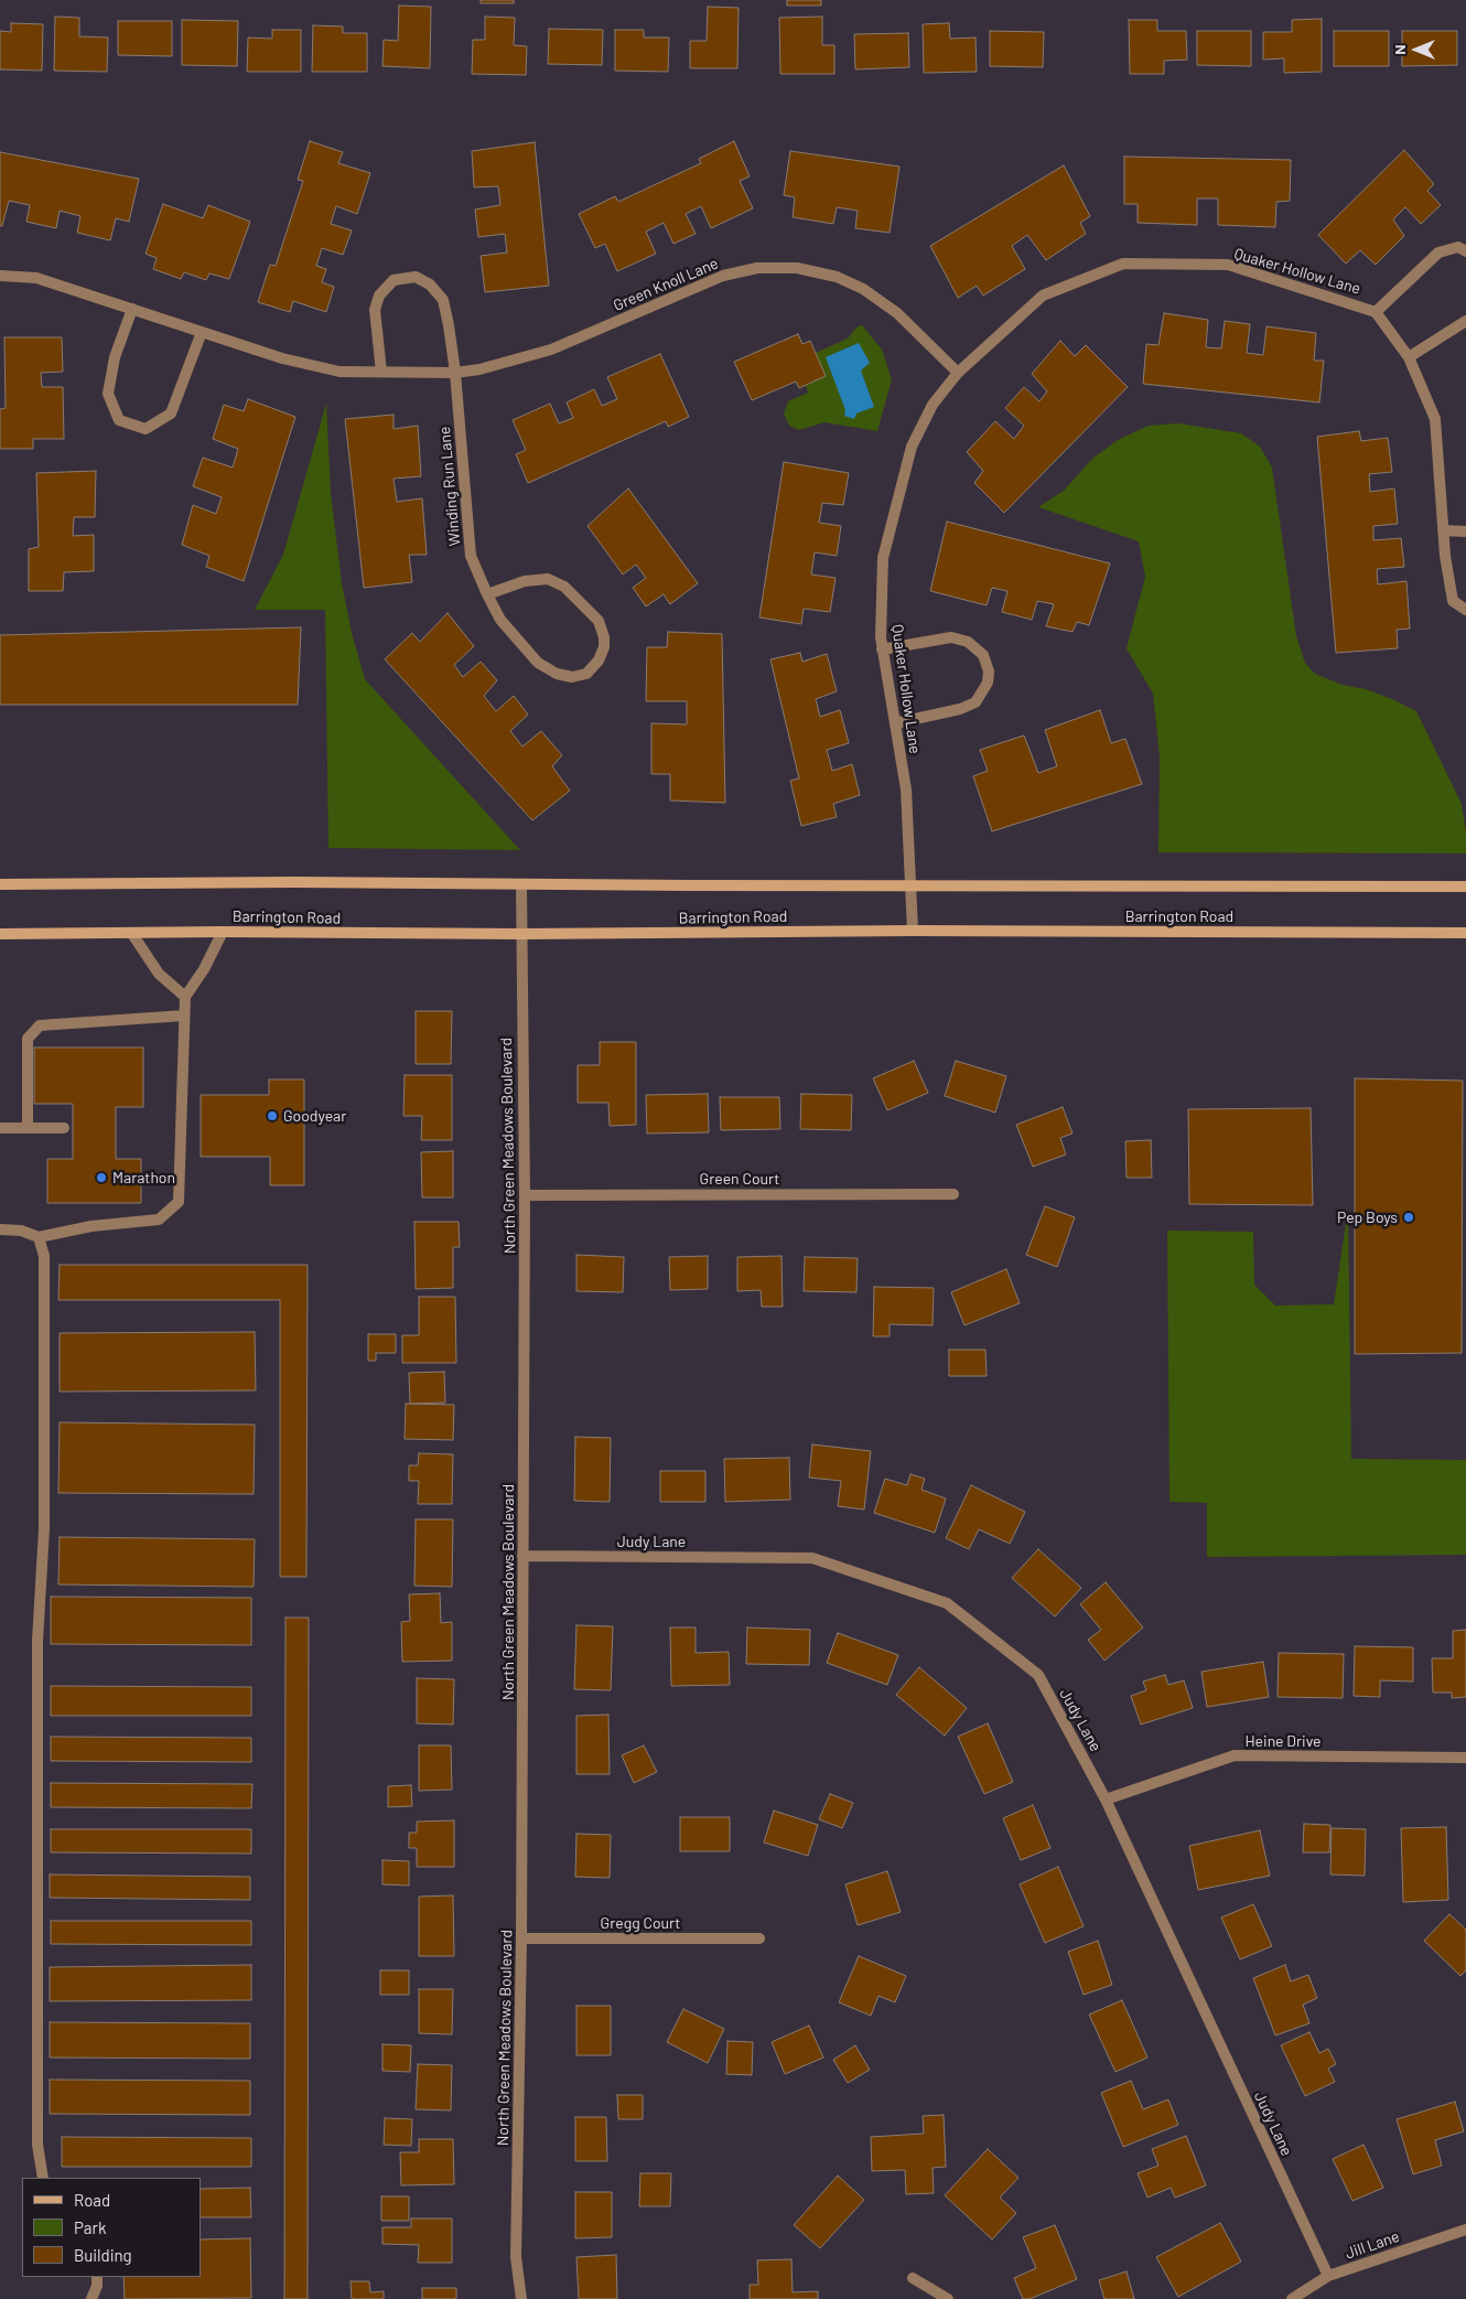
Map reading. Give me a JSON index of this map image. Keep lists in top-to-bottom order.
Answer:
{
  "streets": {
    "main road": ["Barrington Road"],
    "street": [
      "Quaker Hollow Lane",
      "Green Knoll Lane",
      "Winding Run Lane",
      "North Green Meadows Boulevard",
      "Green Court",
      "Judy Lane",
      "Heine Drive",
      "Gregg Court",
      "Jill Lane"
    ]
  },
  "crossings": [
    ["Quaker Hollow Lane", "Green Knoll Lane"],
    ["Quaker Hollow Lane", "Barrington Road"],
    ["Green Knoll Lane", "Winding Run Lane"],
    ["Barrington Road", "North Green Meadows Boulevard"],
    ["North Green Meadows Boulevard", "Green Court"],
    ["North Green Meadows Boulevard", "Judy Lane"],
    ["North Green Meadows Boulevard", "Gregg Court"],
    ["Judy Lane", "Heine Drive"],
    ["Judy Lane", "Jill Lane"]
  ],
  "places": ["Goodyear", "Marathon", "Pep Boys"],
  "legend": ["Road", "Park", "Building"],
  "north": "left"
}
